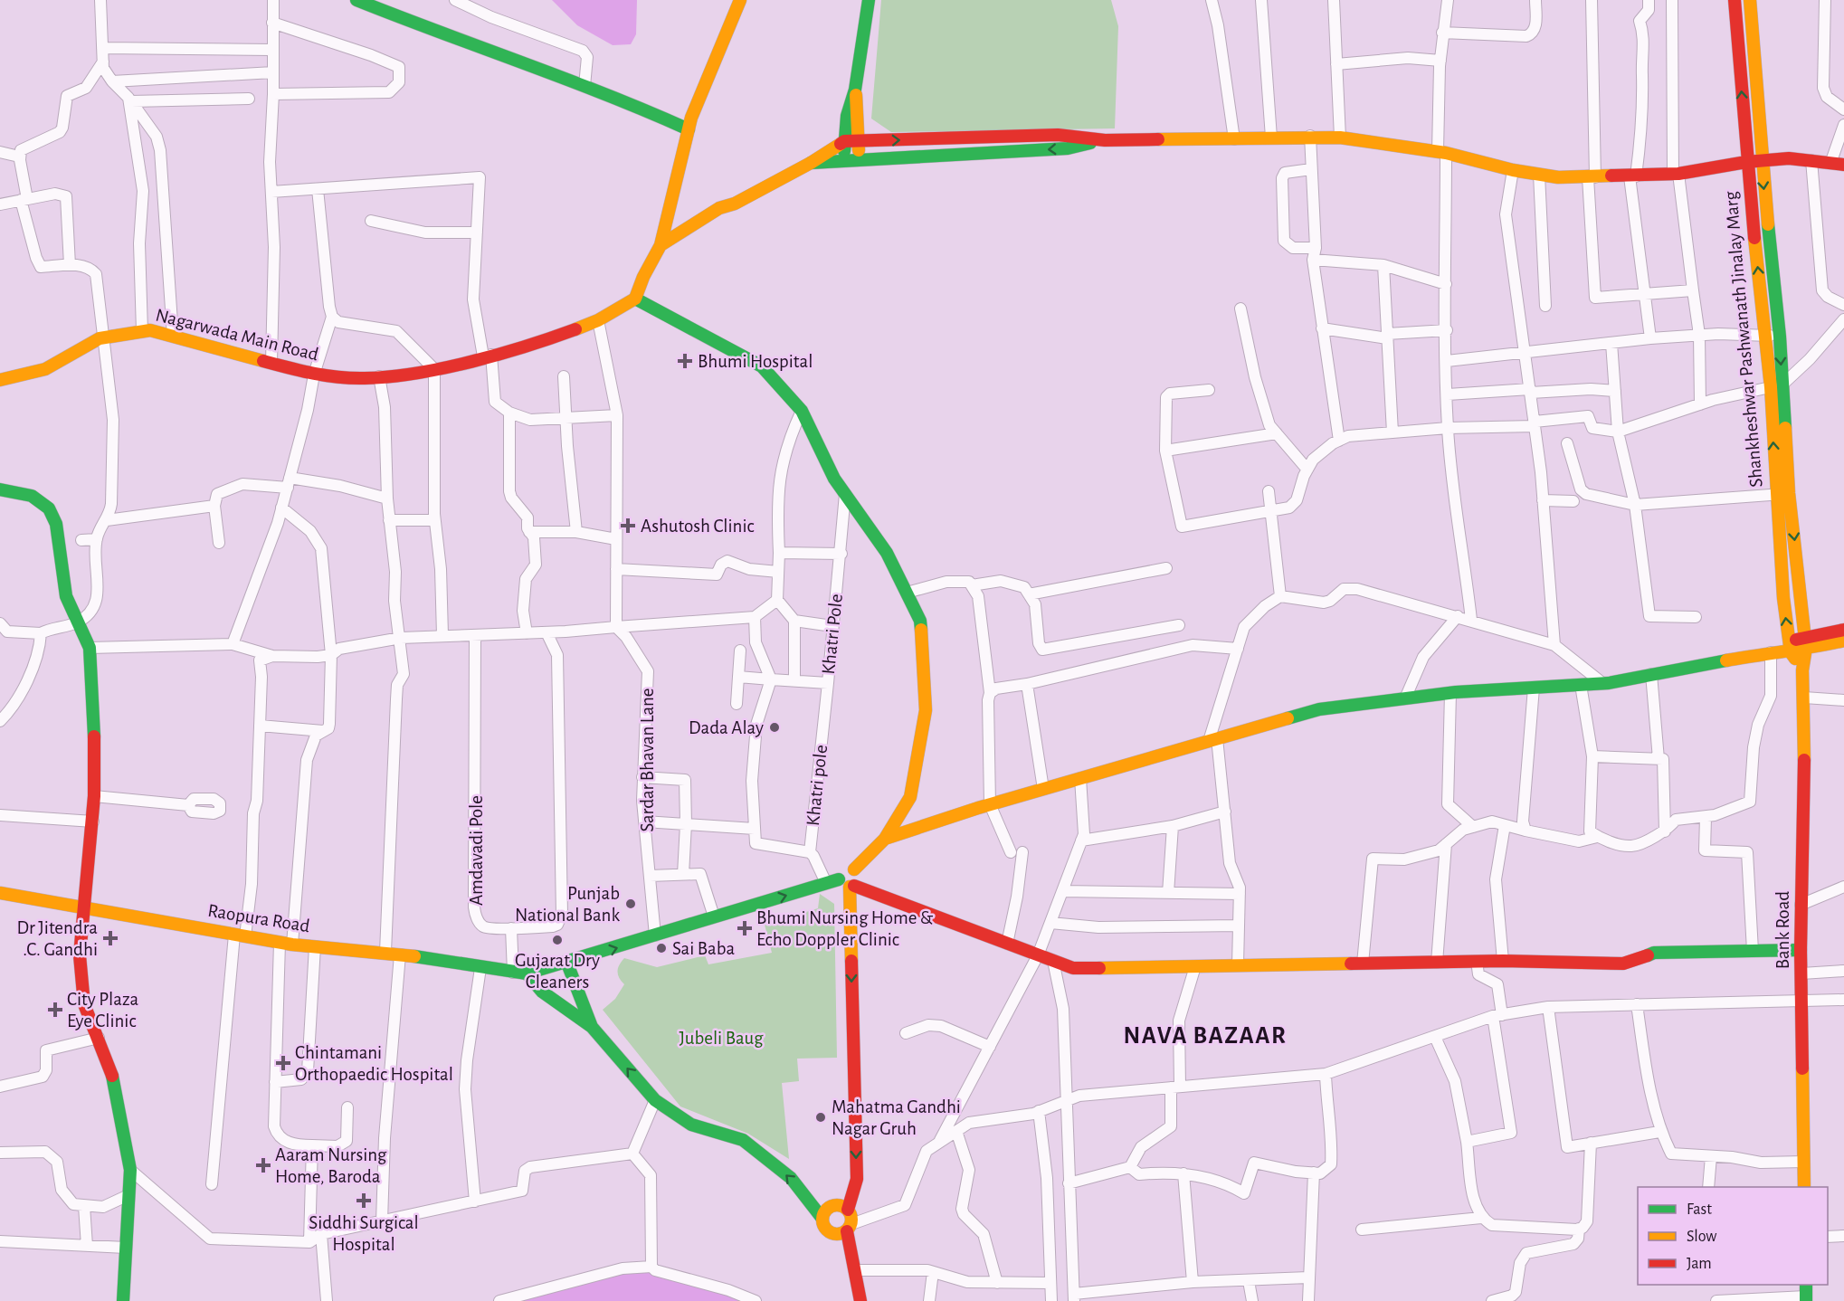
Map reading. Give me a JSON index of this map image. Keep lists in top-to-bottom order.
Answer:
{
  "streets": {
    "street": [
      "Nagarwada Main Road",
      "Shankheshwar Pashwanath Jinalay Marg",
      "Khatri Pole",
      "Sardar Bhavan Lane",
      "Khatri pole",
      "Amdavadi Pole",
      "Raopura Road",
      "Bank Road"
    ]
  },
  "crossings": [
    ["Shankheshwar Pashwanath Jinalay Marg", "Bank Road"],
    ["Khatri Pole", "Khatri pole"],
    ["Sardar Bhavan Lane", "Raopura Road"],
    ["Khatri pole", "Raopura Road"]
  ],
  "districts": ["NAVA BAZAAR"],
  "parks": ["Jubeli Baug"],
  "places": {
    "health": [
      "Bhumi Hospital",
      "Ashutosh Clinic",
      "Bhumi Nursing Home & Echo Doppler Clinic",
      "Dr Jitendra .C. Gandhi",
      "City Plaza Eye Clinic",
      "Chintamani Orthopaedic Hospital",
      "Aaram Nursing Home, Baroda",
      "Siddhi Surgical Hospital"
    ],
    "other": [
      "Dada Alay",
      "Punjab National Bank",
      "Gujarat Dry Cleaners",
      "Sai Baba",
      "Mahatma Gandhi Nagar Gruh"
    ]
  },
  "legend": ["Fast", "Slow", "Jam"]
}
